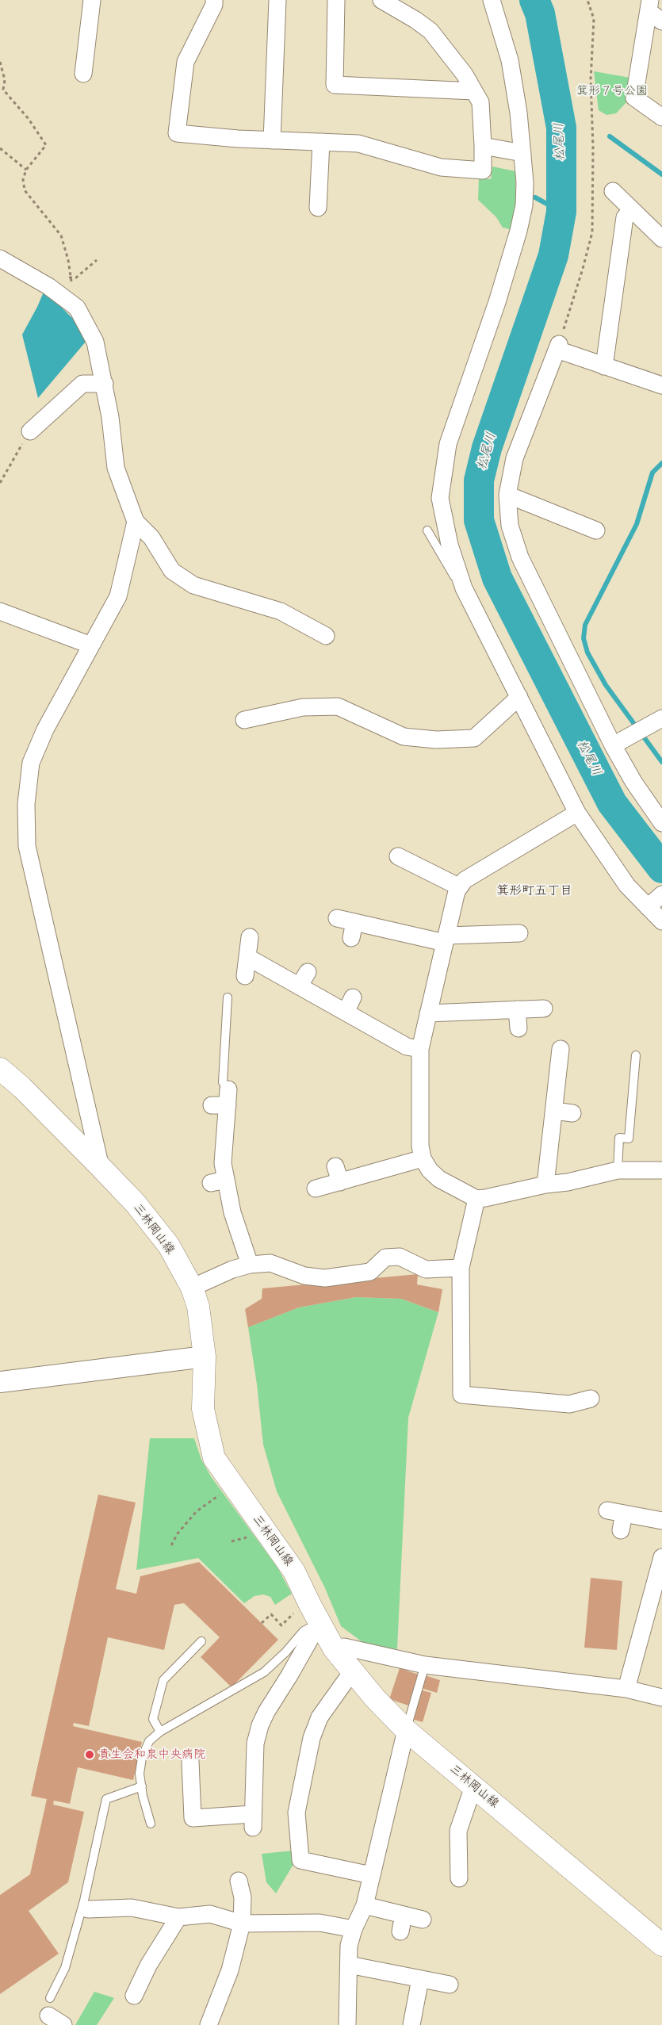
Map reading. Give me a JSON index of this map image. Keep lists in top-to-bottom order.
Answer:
{
  "streets": {
    "main road": ["三林岡山線"]
  },
  "districts": ["箕形町五丁目"],
  "water": ["松尾川"],
  "parks": ["箕形７号公園"],
  "places": ["貴生会和泉中央病院"]
}
